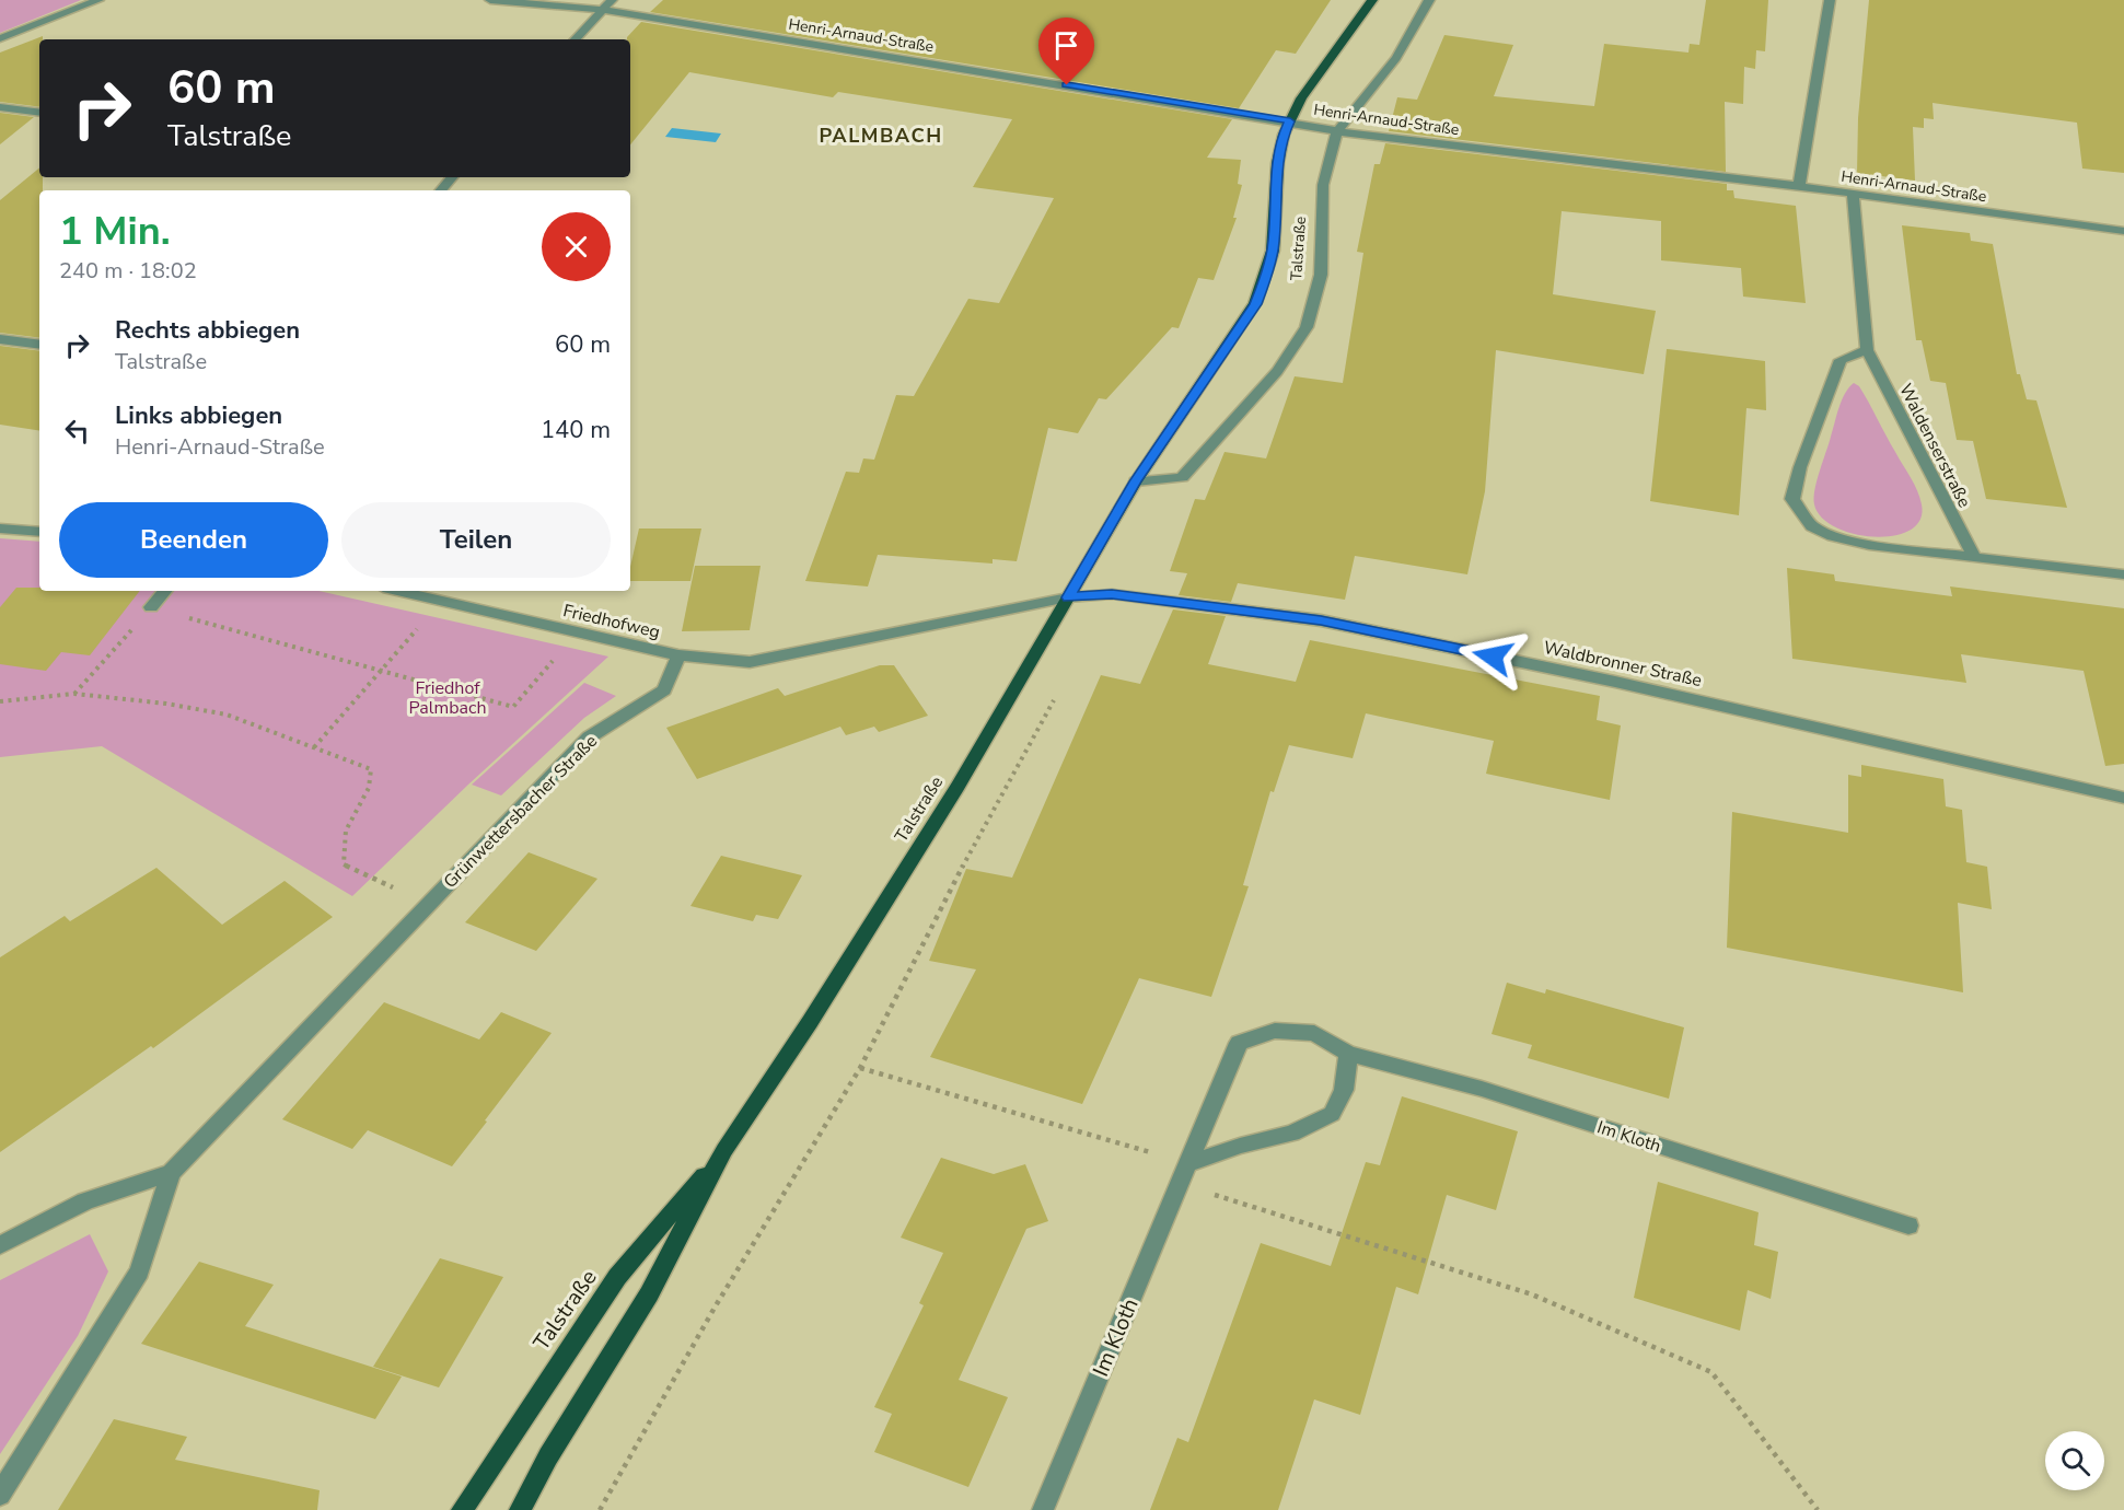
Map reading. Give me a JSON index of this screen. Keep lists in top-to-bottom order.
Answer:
{
  "streets": {
    "main road": ["Talstraße"],
    "street": [
      "Henri-Arnaud-Straße",
      "Waldenserstraße",
      "Friedhofweg",
      "Waldbronner Straße",
      "Grünwettersbacher Straße",
      "Im Kloth"
    ]
  },
  "crossings": [
    ["Henri-Arnaud-Straße", "Talstraße"],
    ["Henri-Arnaud-Straße", "Waldenserstraße"],
    ["Talstraße", "Waldbronner Straße"],
    ["Friedhofweg", "Grünwettersbacher Straße"]
  ],
  "districts": ["PALMBACH"],
  "parks": ["Friedhof Palmbach"],
  "page": {
    "turn": ["60 m", "Talstraße"],
    "heading": ["1 Min.", "240 m · 18:02"],
    "list": [
      {
        "name": "Rechts abbiegen",
        "note": "Talstraße",
        "value": "60 m"
      },
      {
        "name": "Links abbiegen",
        "note": "Henri-Arnaud-Straße",
        "value": "140 m"
      }
    ],
    "buttons": ["Beenden", "Teilen"]
  }
}
